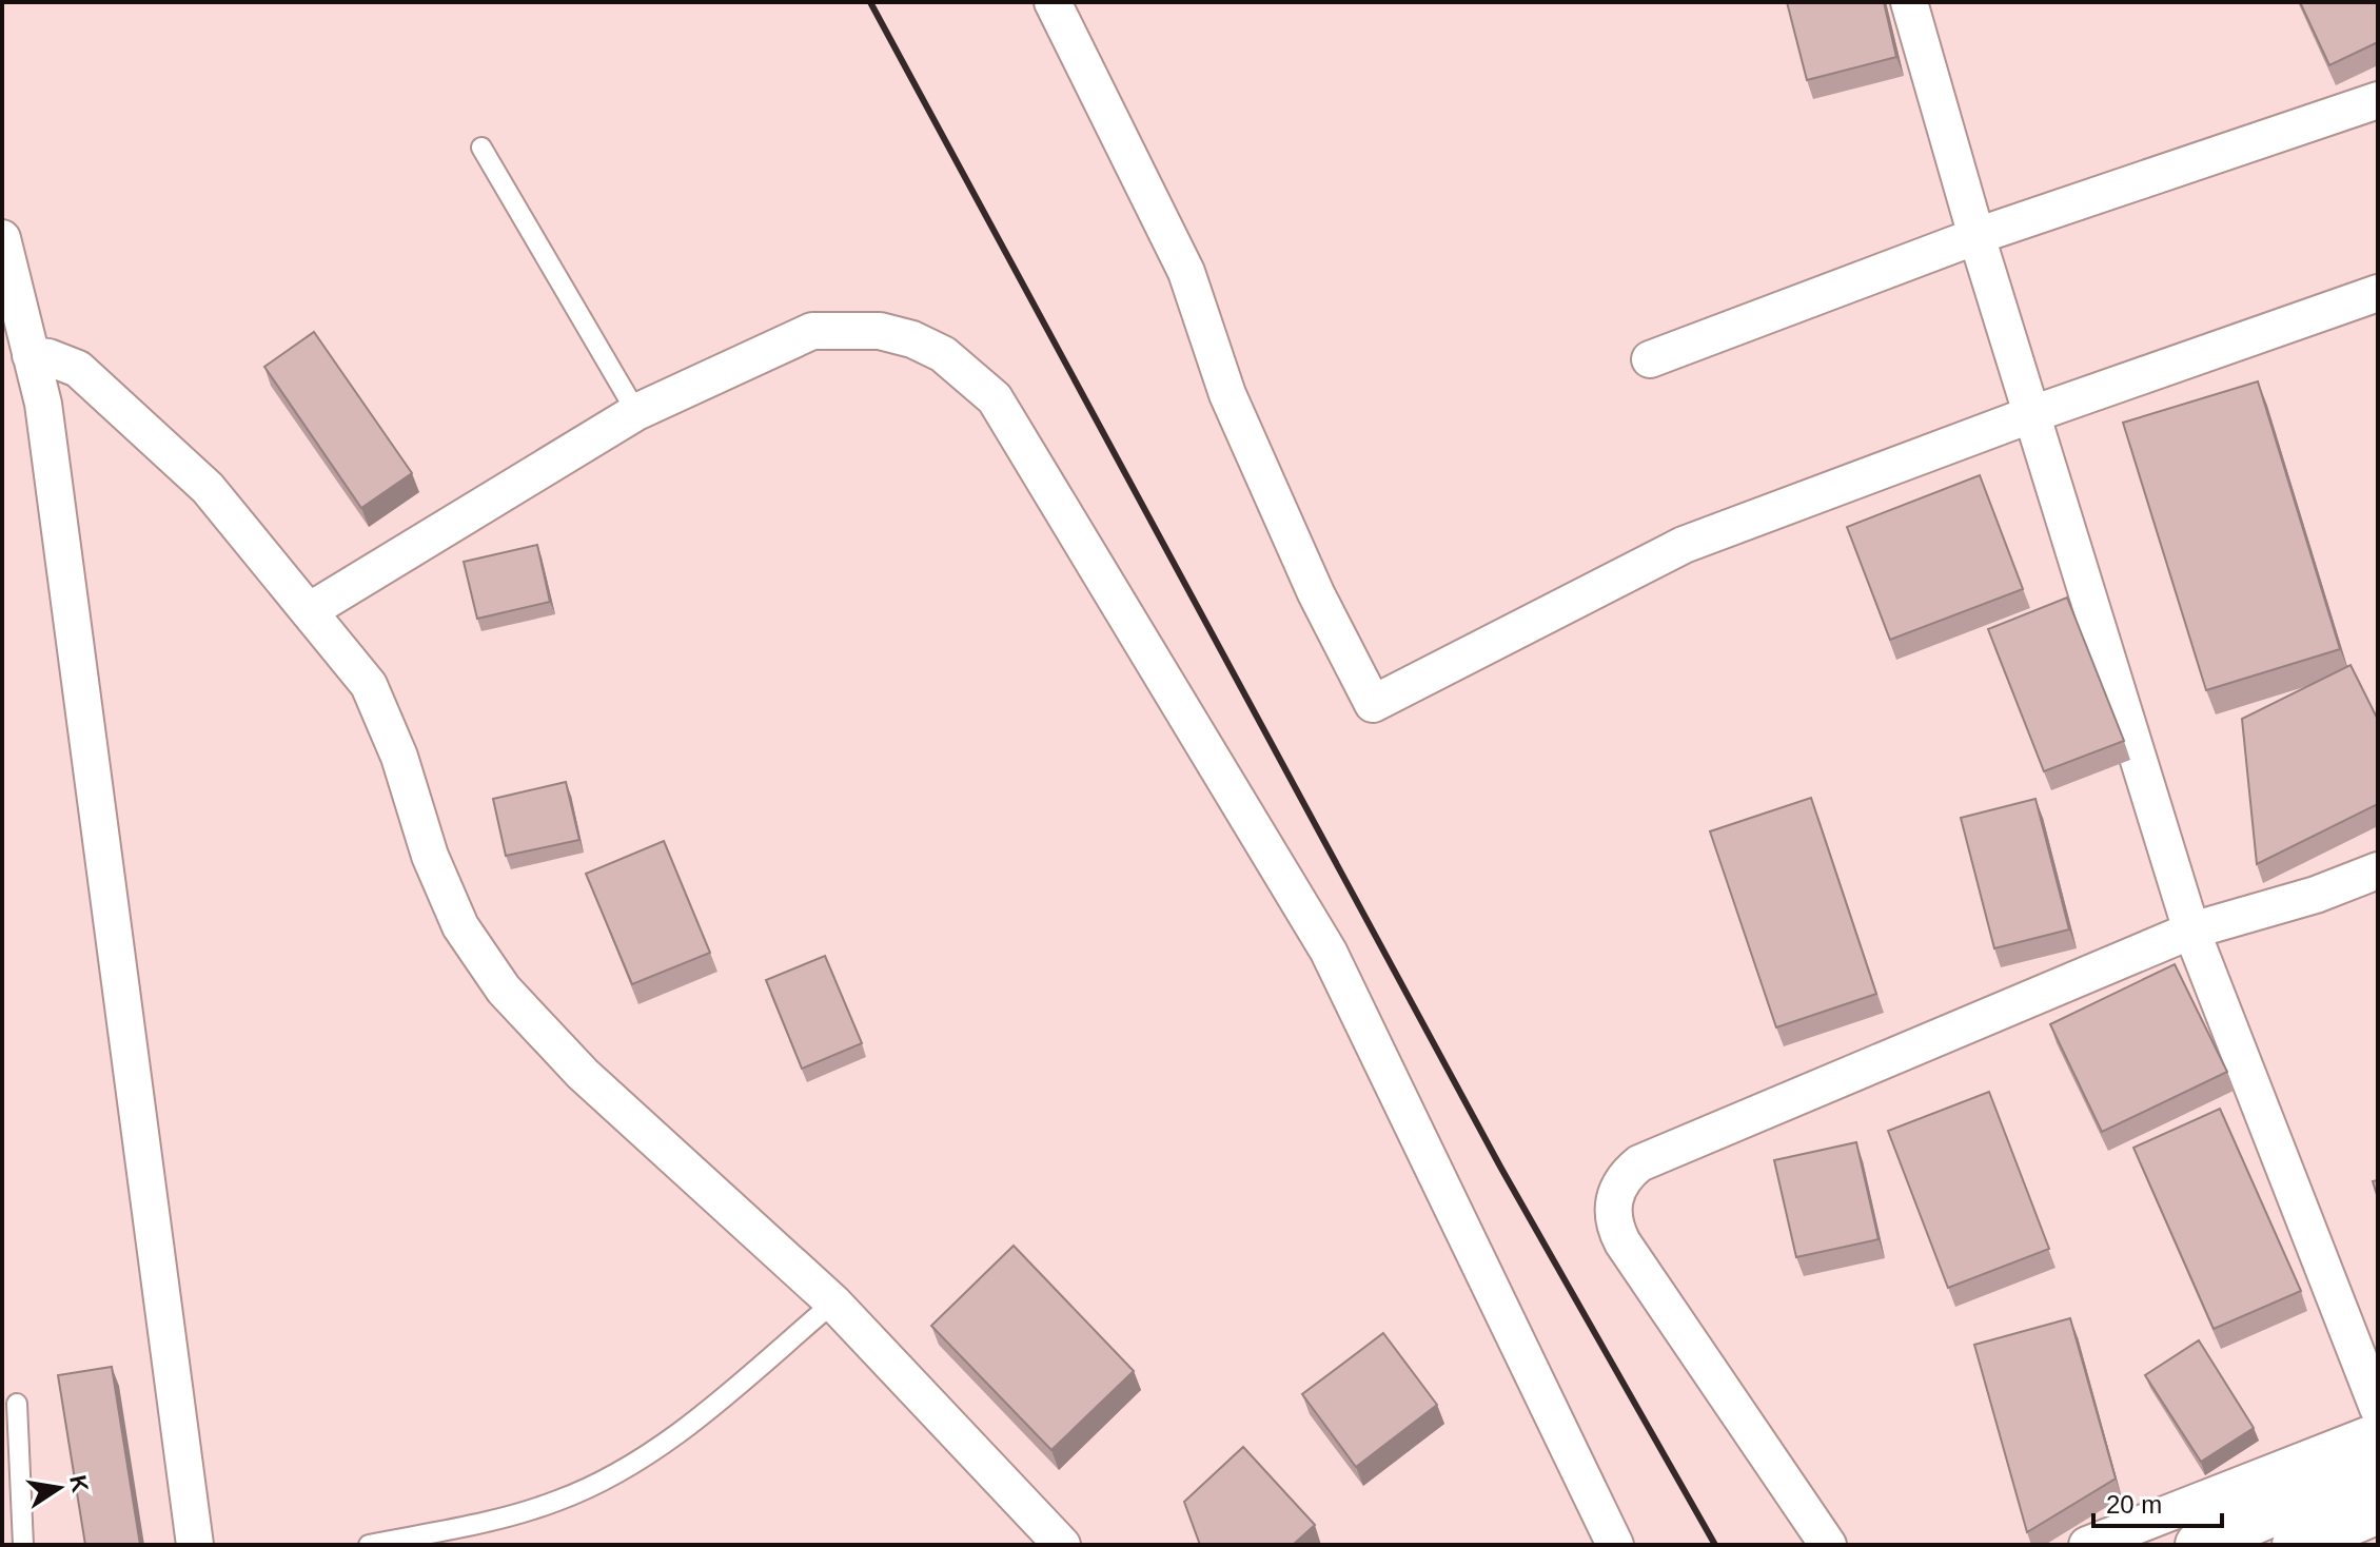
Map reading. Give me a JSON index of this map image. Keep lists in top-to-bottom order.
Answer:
{
  "scale_bar": "20 m",
  "north": "right"
}
